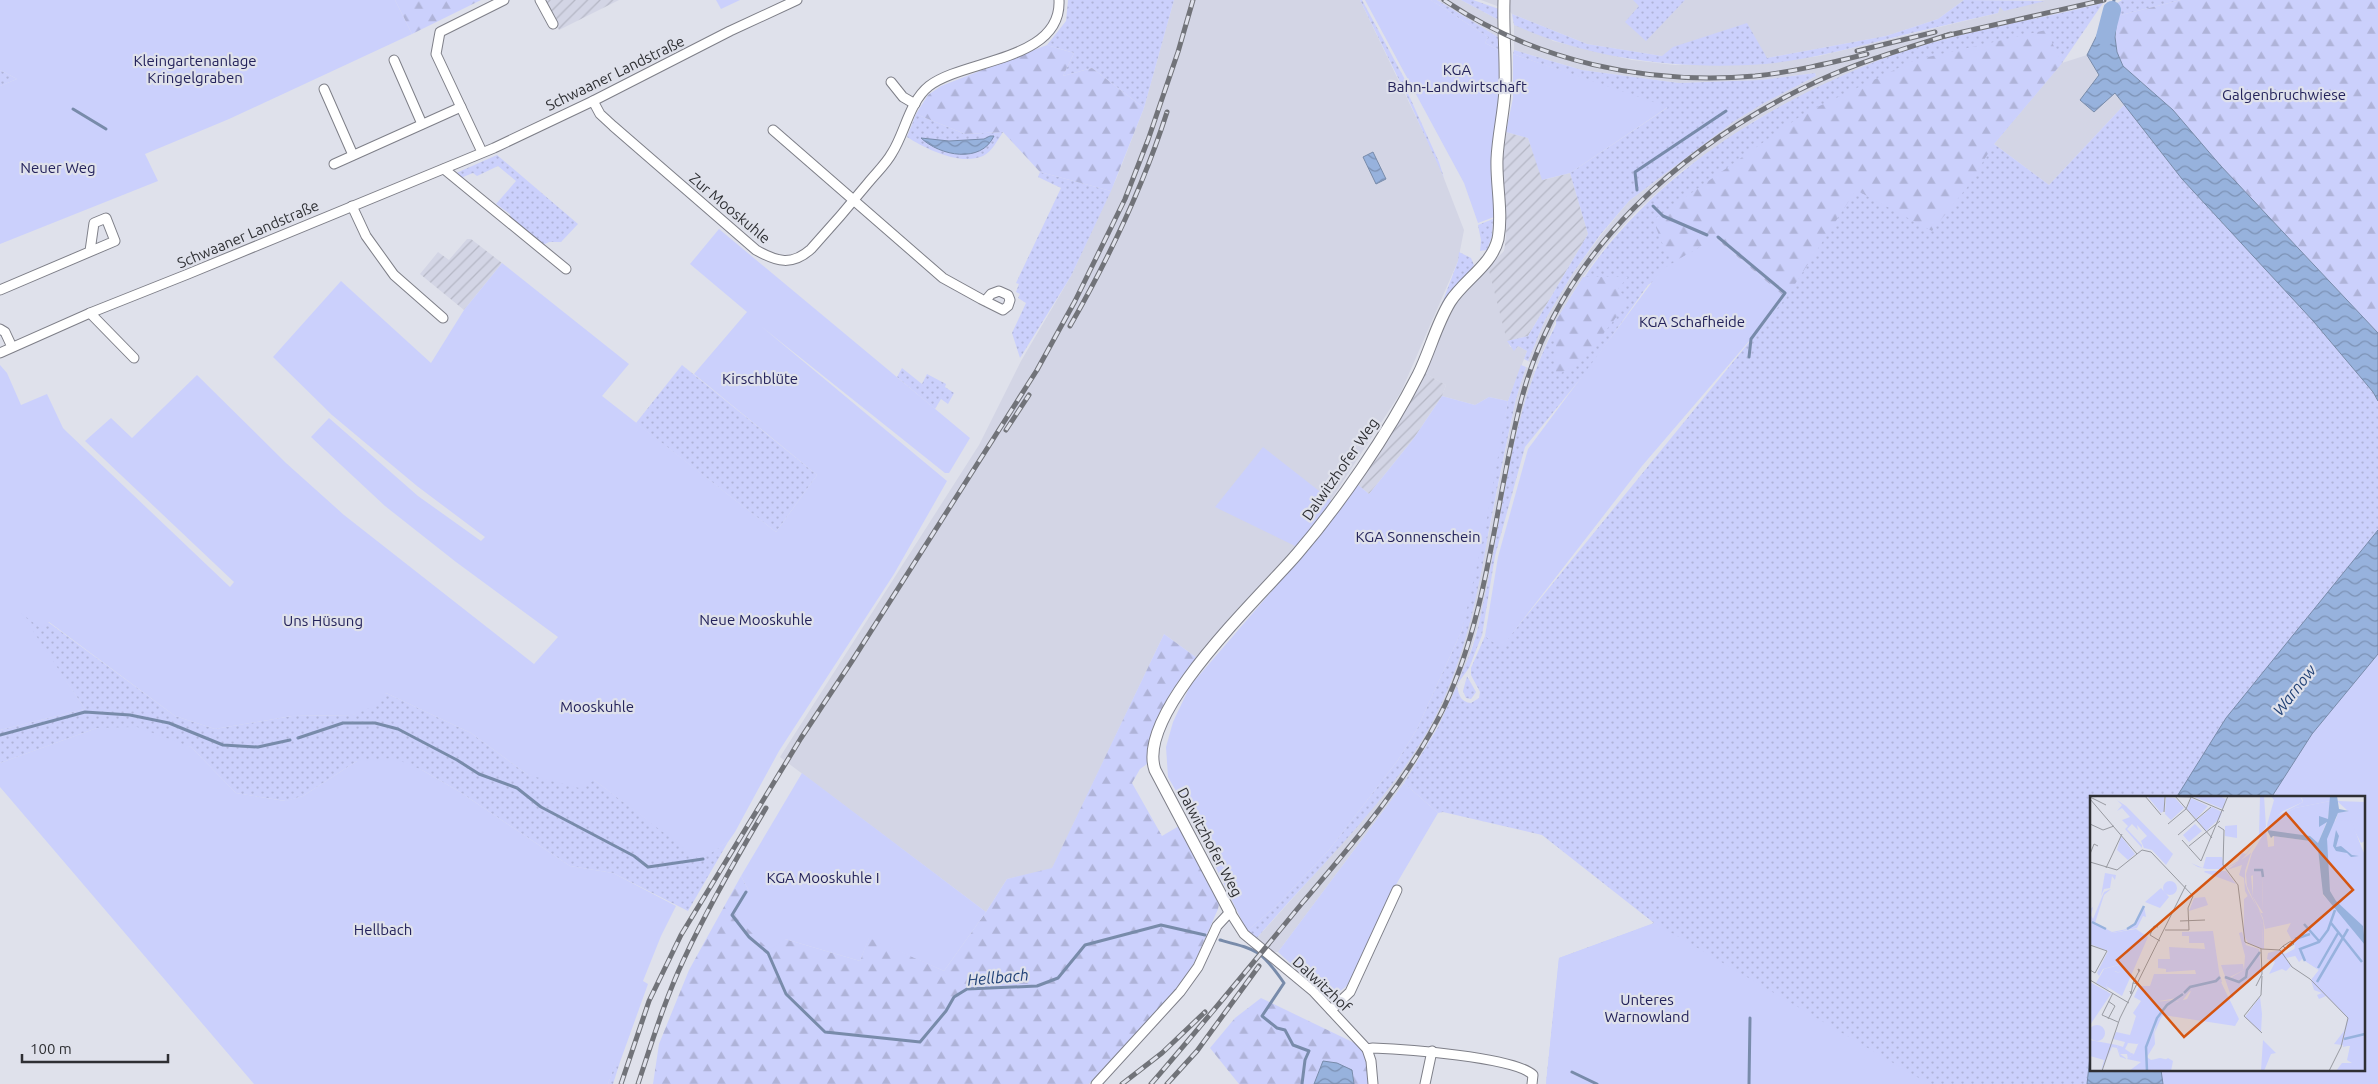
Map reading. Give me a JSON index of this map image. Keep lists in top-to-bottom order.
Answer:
{
  "streets": {
    "street": [
      "Schwaaner Landstraße",
      "Zur Mooskuhle",
      "Dalwitzhofer Weg",
      "Dalwitzhof"
    ]
  },
  "crossings": [
    ["Schwaaner Landstraße", "Zur Mooskuhle"],
    ["Dalwitzhofer Weg", "Dalwitzhof"]
  ],
  "water": ["Warnow", "Hellbach"],
  "parks": [
    "Kleingartenanlage Kringelgraben",
    "KGA Bahn-Landwirtschaft",
    "Galgenbruchwiese",
    "Neuer Weg",
    "KGA Schafheide",
    "Kirschblüte",
    "KGA Sonnenschein",
    "Neue Mooskuhle",
    "Uns Hüsung",
    "Mooskuhle",
    "KGA Mooskuhle I",
    "Hellbach",
    "Unteres Warnowland"
  ],
  "scale_bar": "100 m"
}
